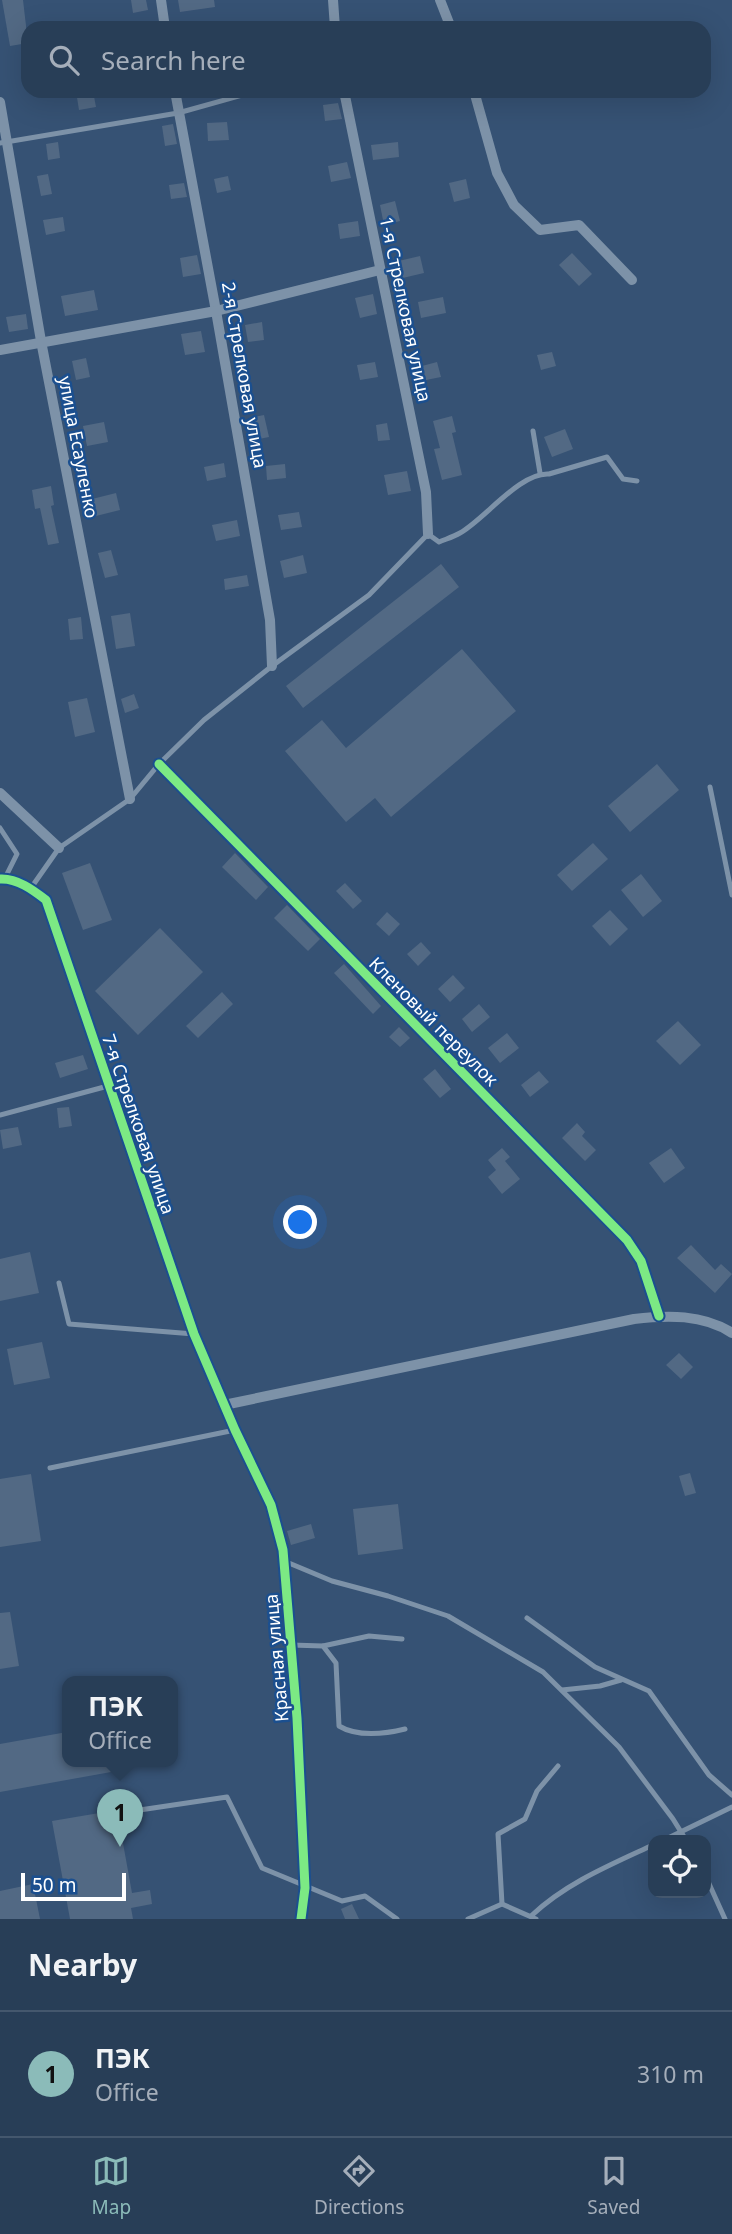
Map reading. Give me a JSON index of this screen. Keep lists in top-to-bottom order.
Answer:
{
  "streets": {
    "street": [
      "1-я Стрелковая улица",
      "2-я Стрелковая улица",
      "улица Есауленко",
      "Кленовый переулок",
      "7-я Стрелковая улица",
      "Красная улица"
    ]
  },
  "crossings": [
    ["7-я Стрелковая улица", "Красная улица"]
  ],
  "scale_bar": "50 m",
  "page": {
    "search": "Search here",
    "popup": ["ПЭК", "Office"],
    "pins": "1",
    "scale": "50 m",
    "heading": "Nearby",
    "list": [
      {
        "mark": "1",
        "name": "ПЭК",
        "note": "Office",
        "value": "310 m"
      }
    ],
    "nav": ["Map", "Directions", "Saved"]
  }
}
